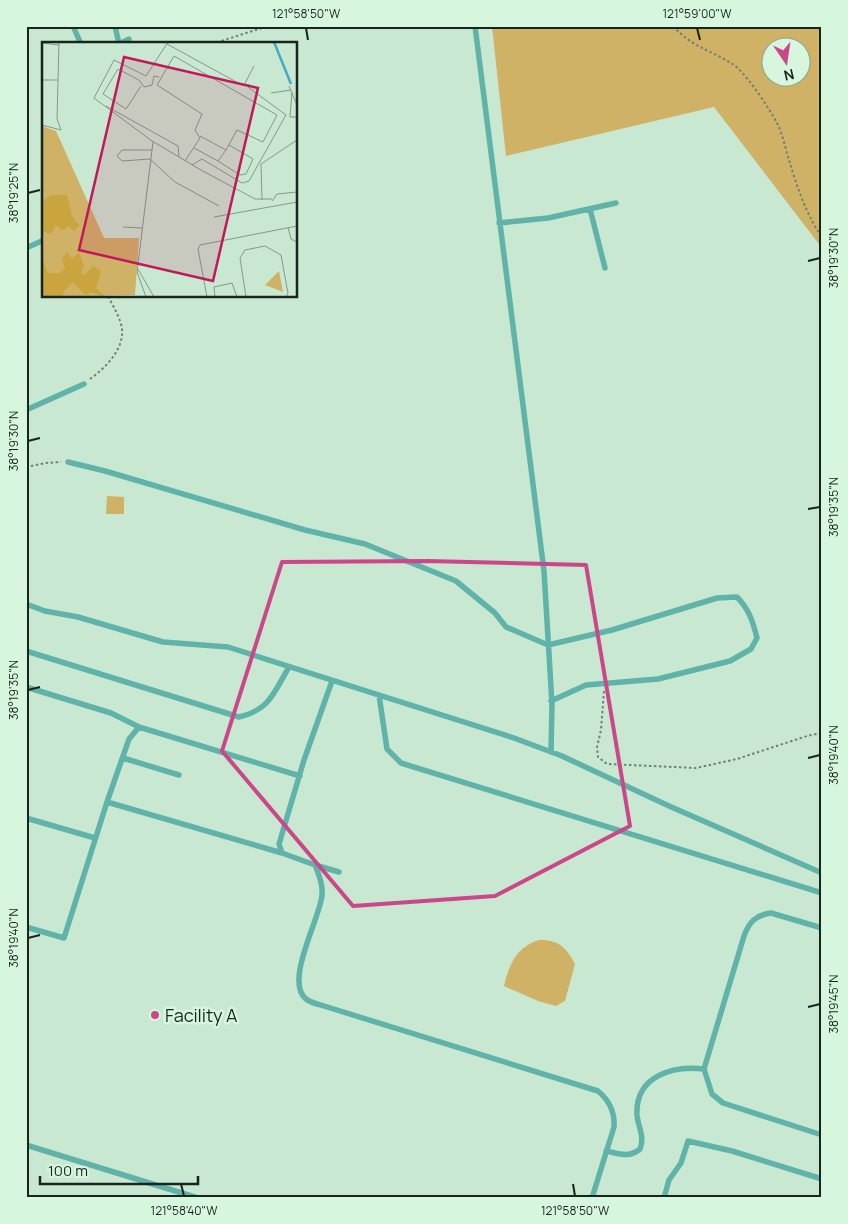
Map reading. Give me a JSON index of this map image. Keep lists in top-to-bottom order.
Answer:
{
  "places": ["Facility A"],
  "scale_bar": "100 m",
  "north": "bottom",
  "coordinates": [
    "121°58'50\"W",
    "121°59'00\"W",
    "38°19'25\"N",
    "38°19'30\"N",
    "38°19'35\"N",
    "38°19'40\"N",
    "38°19'45\"N",
    "121°58'40\"W"
  ]
}
